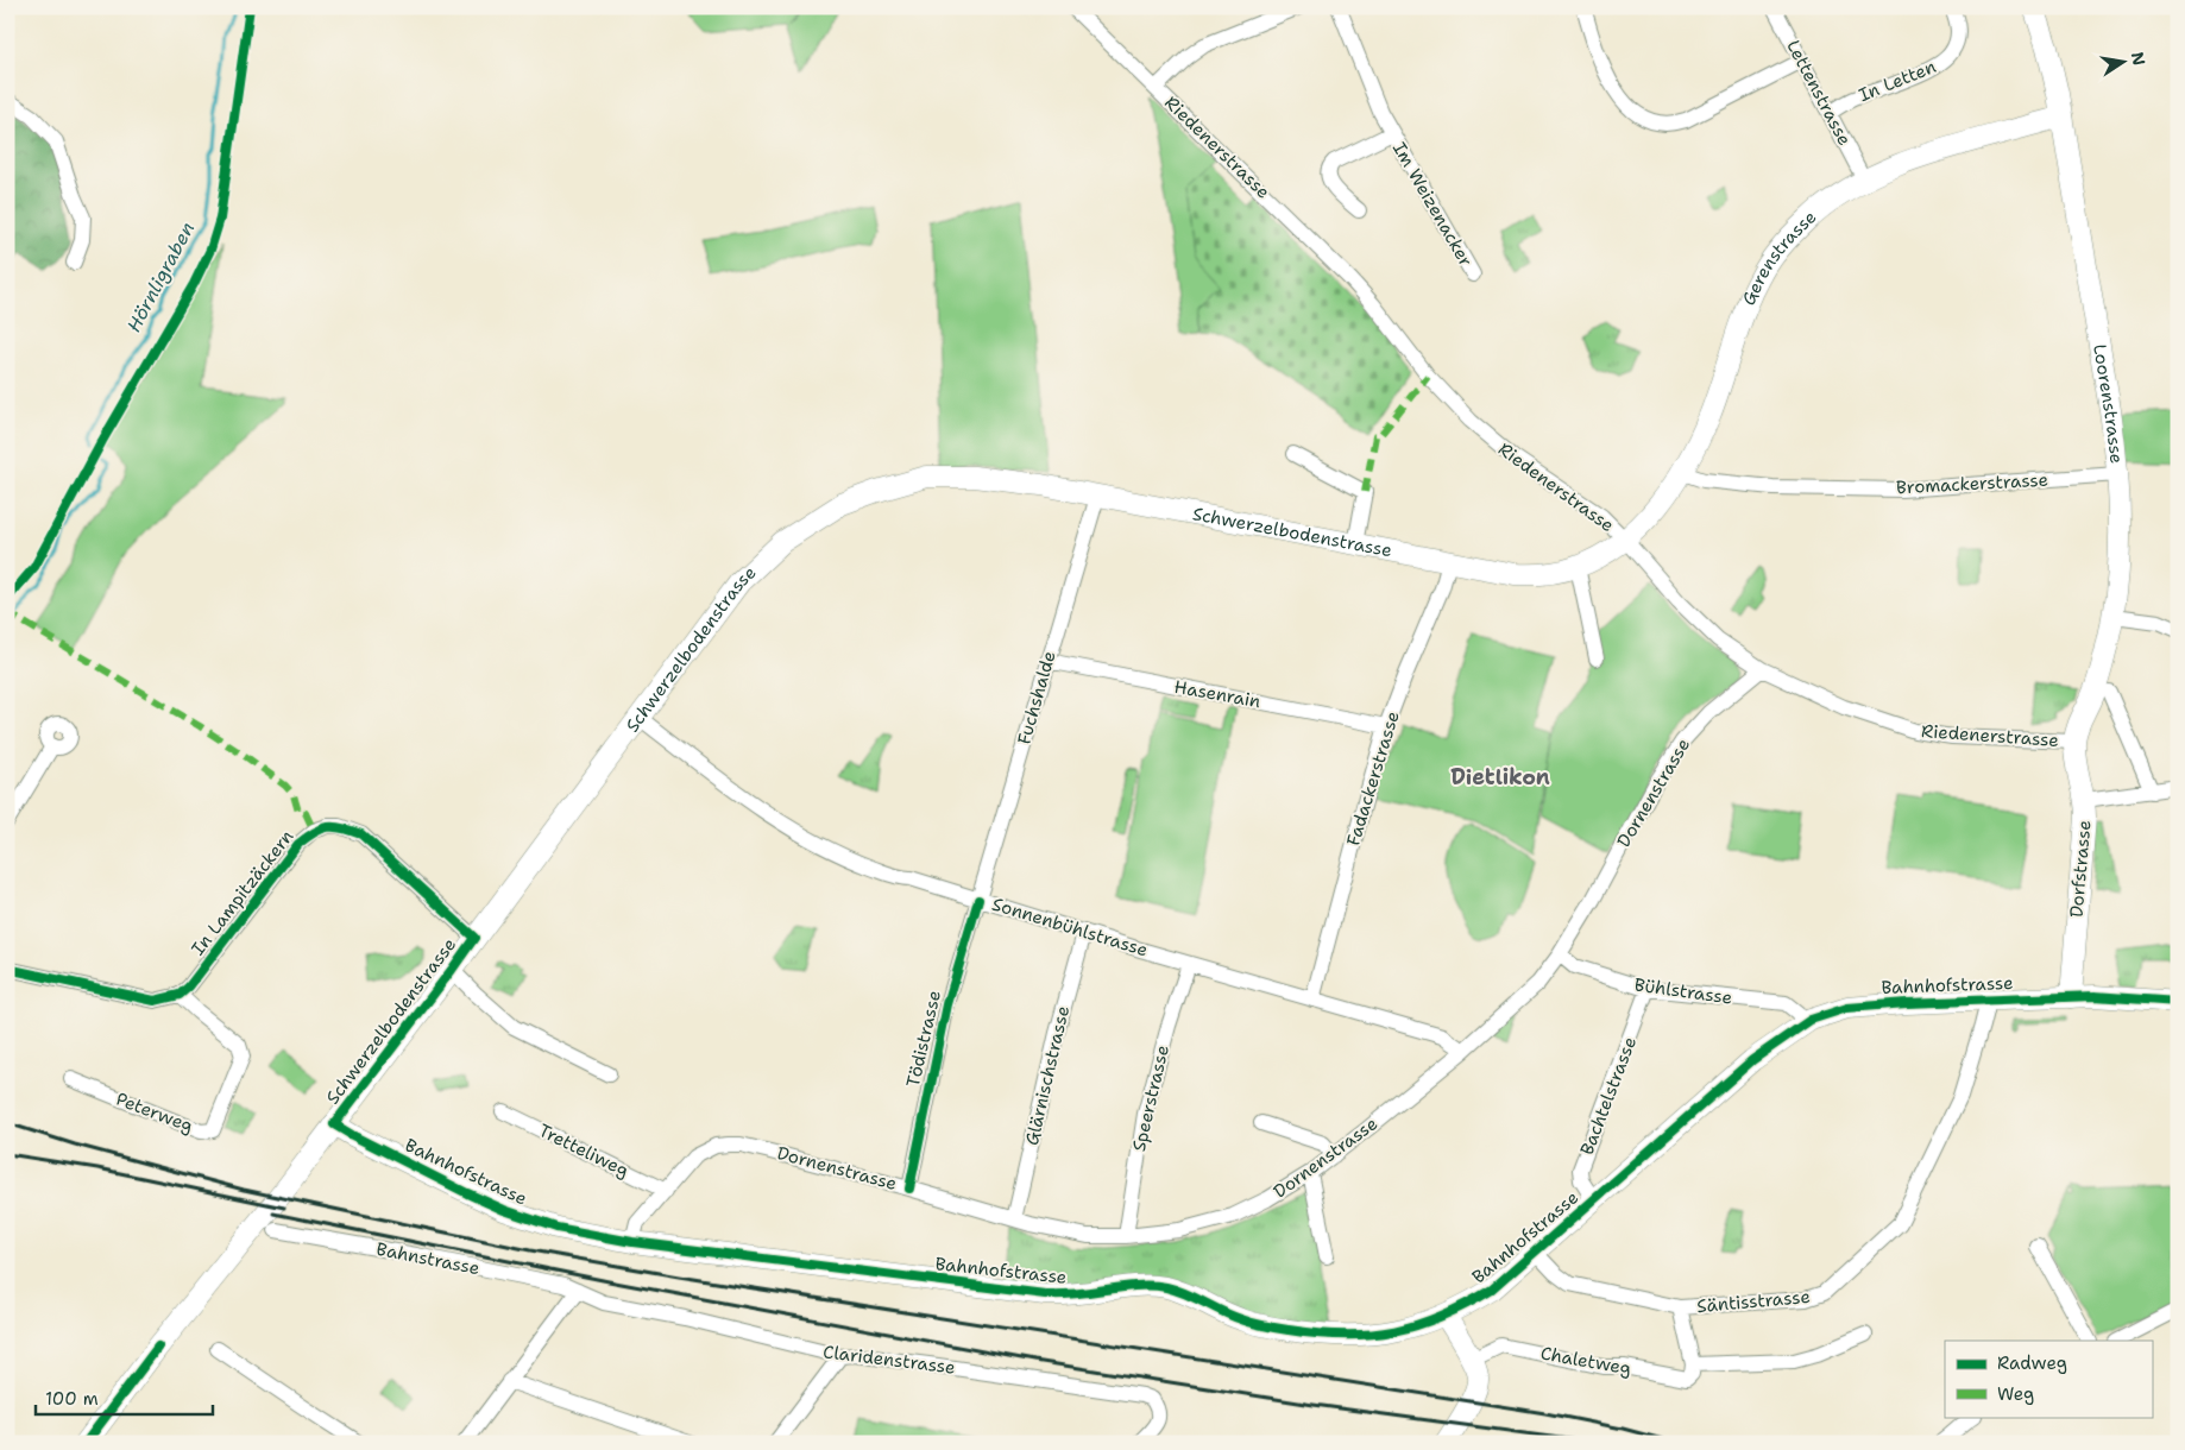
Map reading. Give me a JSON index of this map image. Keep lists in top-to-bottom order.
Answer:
{
  "streets": {
    "street": [
      "In Letten",
      "Lettenstrasse",
      "Riedenerstrasse",
      "Im Weizenacker",
      "Gerenstrasse",
      "Loorenstrasse",
      "Bromackerstrasse",
      "Schwerzelbodenstrasse",
      "Hasenrain",
      "Fuchshalde",
      "Fadackerstrasse",
      "Dornenstrasse",
      "Dorfstrasse",
      "In Lampitzäckern",
      "Sonnenbühlstrasse",
      "Bahnhofstrasse",
      "Bühlstrasse",
      "Tödistrasse",
      "Glärnischstrasse",
      "Bachtelstrasse",
      "Speerstrasse",
      "Peterweg",
      "Tretteliweg",
      "Bahnstrasse",
      "Säntisstrasse",
      "Claridenstrasse",
      "Chaletweg"
    ]
  },
  "crossings": [
    ["In Letten", "Lettenstrasse"],
    ["Lettenstrasse", "Gerenstrasse"],
    ["Riedenerstrasse", "Gerenstrasse"],
    ["Riedenerstrasse", "Loorenstrasse"],
    ["Riedenerstrasse", "Schwerzelbodenstrasse"],
    ["Riedenerstrasse", "Dornenstrasse"],
    ["Gerenstrasse", "Loorenstrasse"],
    ["Gerenstrasse", "Bromackerstrasse"],
    ["Gerenstrasse", "Schwerzelbodenstrasse"],
    ["Loorenstrasse", "Bromackerstrasse"],
    ["Loorenstrasse", "Dorfstrasse"],
    ["Schwerzelbodenstrasse", "Fuchshalde"],
    ["Schwerzelbodenstrasse", "Fadackerstrasse"],
    ["Schwerzelbodenstrasse", "In Lampitzäckern"],
    ["Schwerzelbodenstrasse", "Sonnenbühlstrasse"],
    ["Schwerzelbodenstrasse", "Bahnhofstrasse"],
    ["Hasenrain", "Fuchshalde"],
    ["Hasenrain", "Fadackerstrasse"],
    ["Fuchshalde", "Sonnenbühlstrasse"],
    ["Fuchshalde", "Tödistrasse"],
    ["Fadackerstrasse", "Sonnenbühlstrasse"],
    ["Dornenstrasse", "Sonnenbühlstrasse"],
    ["Dornenstrasse", "Bahnhofstrasse"],
    ["Dornenstrasse", "Bühlstrasse"],
    ["Dornenstrasse", "Tödistrasse"],
    ["Dornenstrasse", "Glärnischstrasse"],
    ["Dornenstrasse", "Speerstrasse"],
    ["Dornenstrasse", "Tretteliweg"],
    ["Dorfstrasse", "Bahnhofstrasse"],
    ["In Lampitzäckern", "Peterweg"],
    ["Sonnenbühlstrasse", "Tödistrasse"],
    ["Sonnenbühlstrasse", "Glärnischstrasse"],
    ["Sonnenbühlstrasse", "Speerstrasse"],
    ["Bahnhofstrasse", "Bühlstrasse"],
    ["Bahnhofstrasse", "Bachtelstrasse"],
    ["Bahnhofstrasse", "Säntisstrasse"],
    ["Bühlstrasse", "Bachtelstrasse"],
    ["Bahnstrasse", "Claridenstrasse"]
  ],
  "districts": ["Dietlikon"],
  "water": ["Hörnligraben"],
  "legend": ["Radweg", "Weg"],
  "scale_bar": "100 m",
  "north": "right"
}
